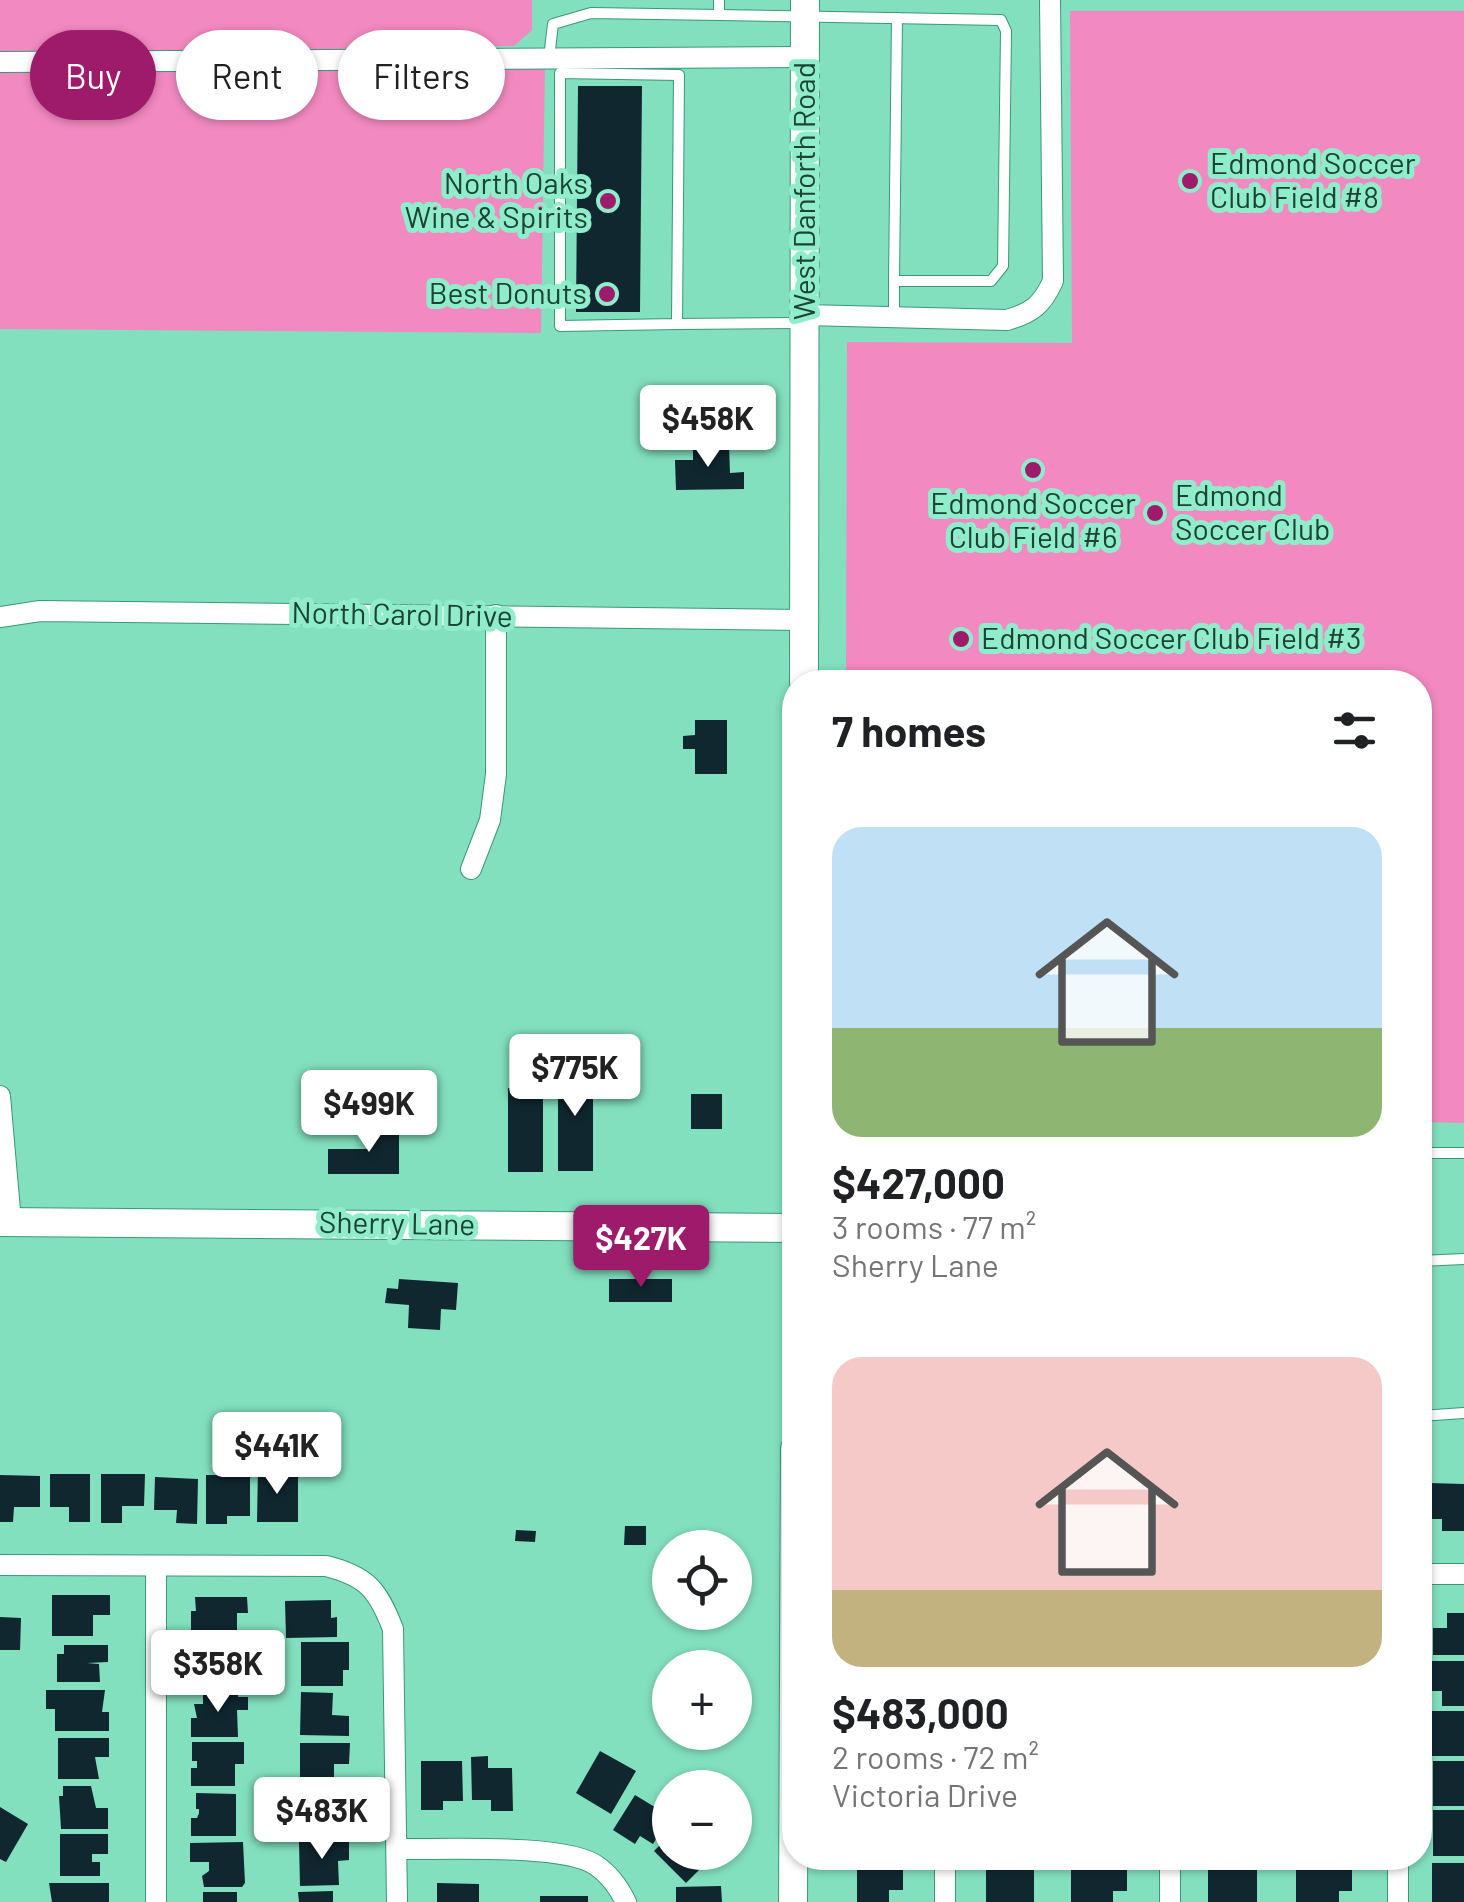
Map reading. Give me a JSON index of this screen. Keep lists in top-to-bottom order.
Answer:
{
  "streets": {
    "main road": ["West Danforth Road", "Sherry Lane"],
    "street": ["North Carol Drive"]
  },
  "crossings": [
    ["West Danforth Road", "North Carol Drive"]
  ],
  "places": [
    "Edmond Soccer Club Field #8",
    "North Oaks Wine & Spirits",
    "Best Donuts",
    "Edmond Soccer Club Field #6",
    "Edmond Soccer Club",
    "Edmond Soccer Club Field #3"
  ],
  "page": {
    "chip": ["Buy", "Rent", "Filters"],
    "price": [
      "$458K",
      "$775K",
      "$499K",
      "$427K",
      "$441K",
      "$358K",
      "$483K"
    ],
    "heading": "7 homes",
    "list": [
      {
        "name": "$427,000",
        "note": "3 rooms · 77 m² · Sherry Lane"
      },
      {
        "name": "$483,000",
        "note": "2 rooms · 72 m² · Victoria Drive"
      }
    ],
    "map_buttons": ["+", "−"]
  }
}
